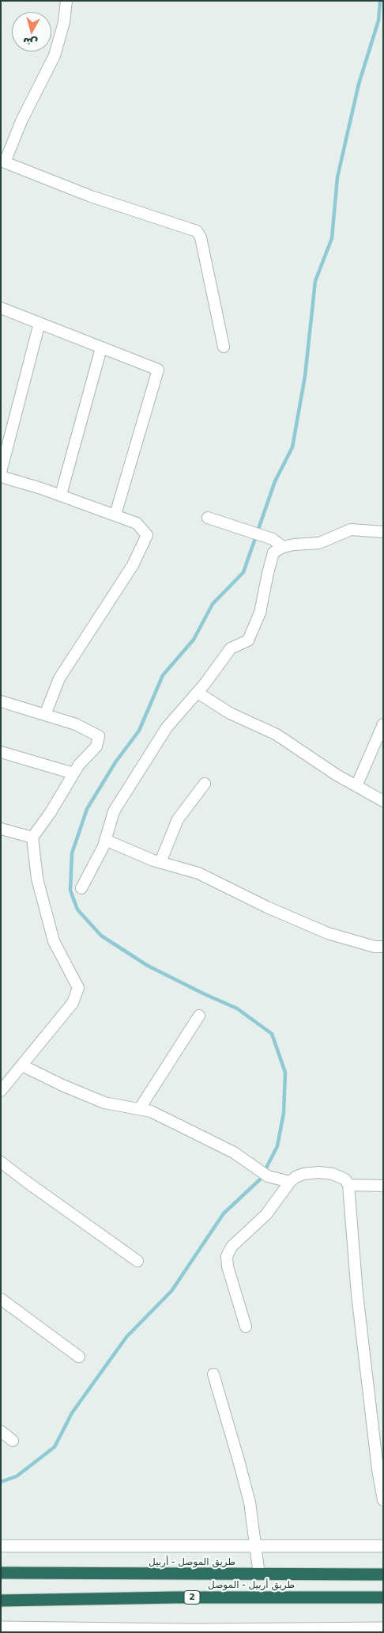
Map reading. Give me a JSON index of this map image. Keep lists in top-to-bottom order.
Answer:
{
  "streets": {
    "highway": ["طريق الموصل - أربيل", "طريق أربيل - الموصل", "2"]
  },
  "north": "bottom"
}
